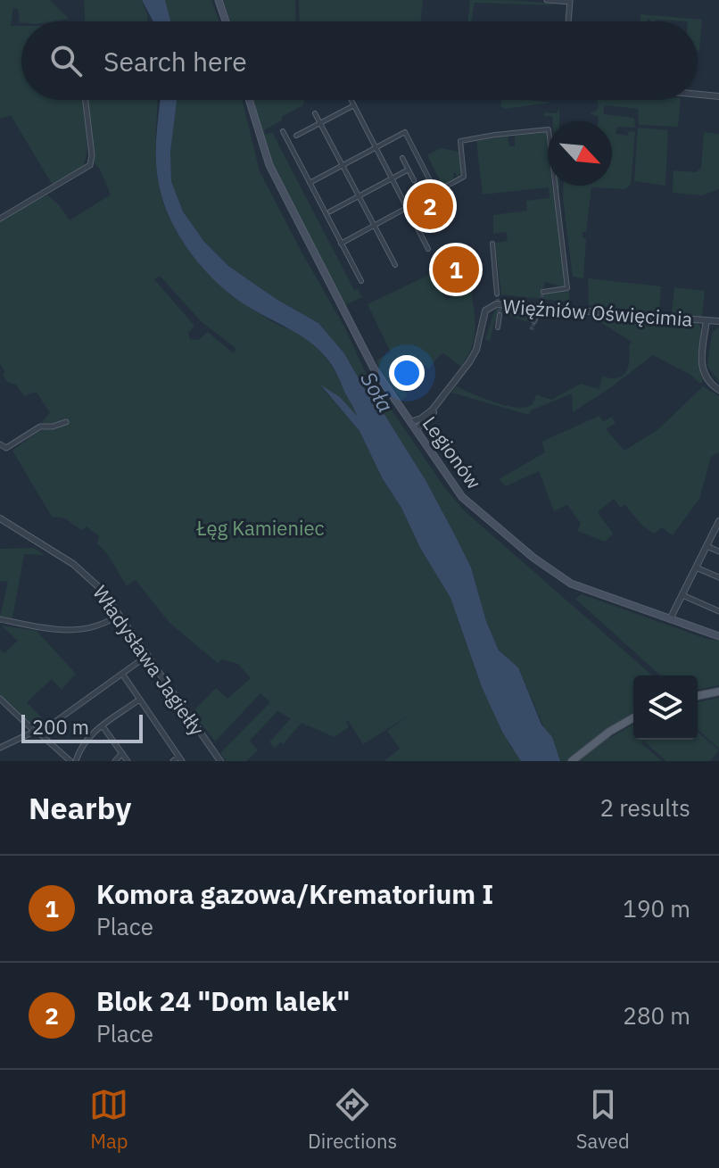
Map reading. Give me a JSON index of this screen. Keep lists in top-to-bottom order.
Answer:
{
  "streets": {
    "main road": ["Legionów"],
    "street": ["Więźniów Oświęcimia", "Władysława Jagiełły"]
  },
  "crossings": [
    ["Więźniów Oświęcimia", "Legionów"]
  ],
  "water": ["Soła"],
  "parks": ["Łęg Kamieniec"],
  "scale_bar": "200 m",
  "north": "bottom right",
  "page": {
    "search": "Search here",
    "pins": ["2", "1"],
    "scale": "200 m",
    "heading": ["Nearby", "2 results"],
    "list": [
      {
        "mark": "1",
        "name": "Komora gazowa/Krematorium I",
        "note": "Place",
        "value": "190 m"
      },
      {
        "mark": "2",
        "name": "Blok 24 \"Dom lalek\"",
        "note": "Place",
        "value": "280 m"
      }
    ],
    "nav": ["Map", "Directions", "Saved"]
  }
}
